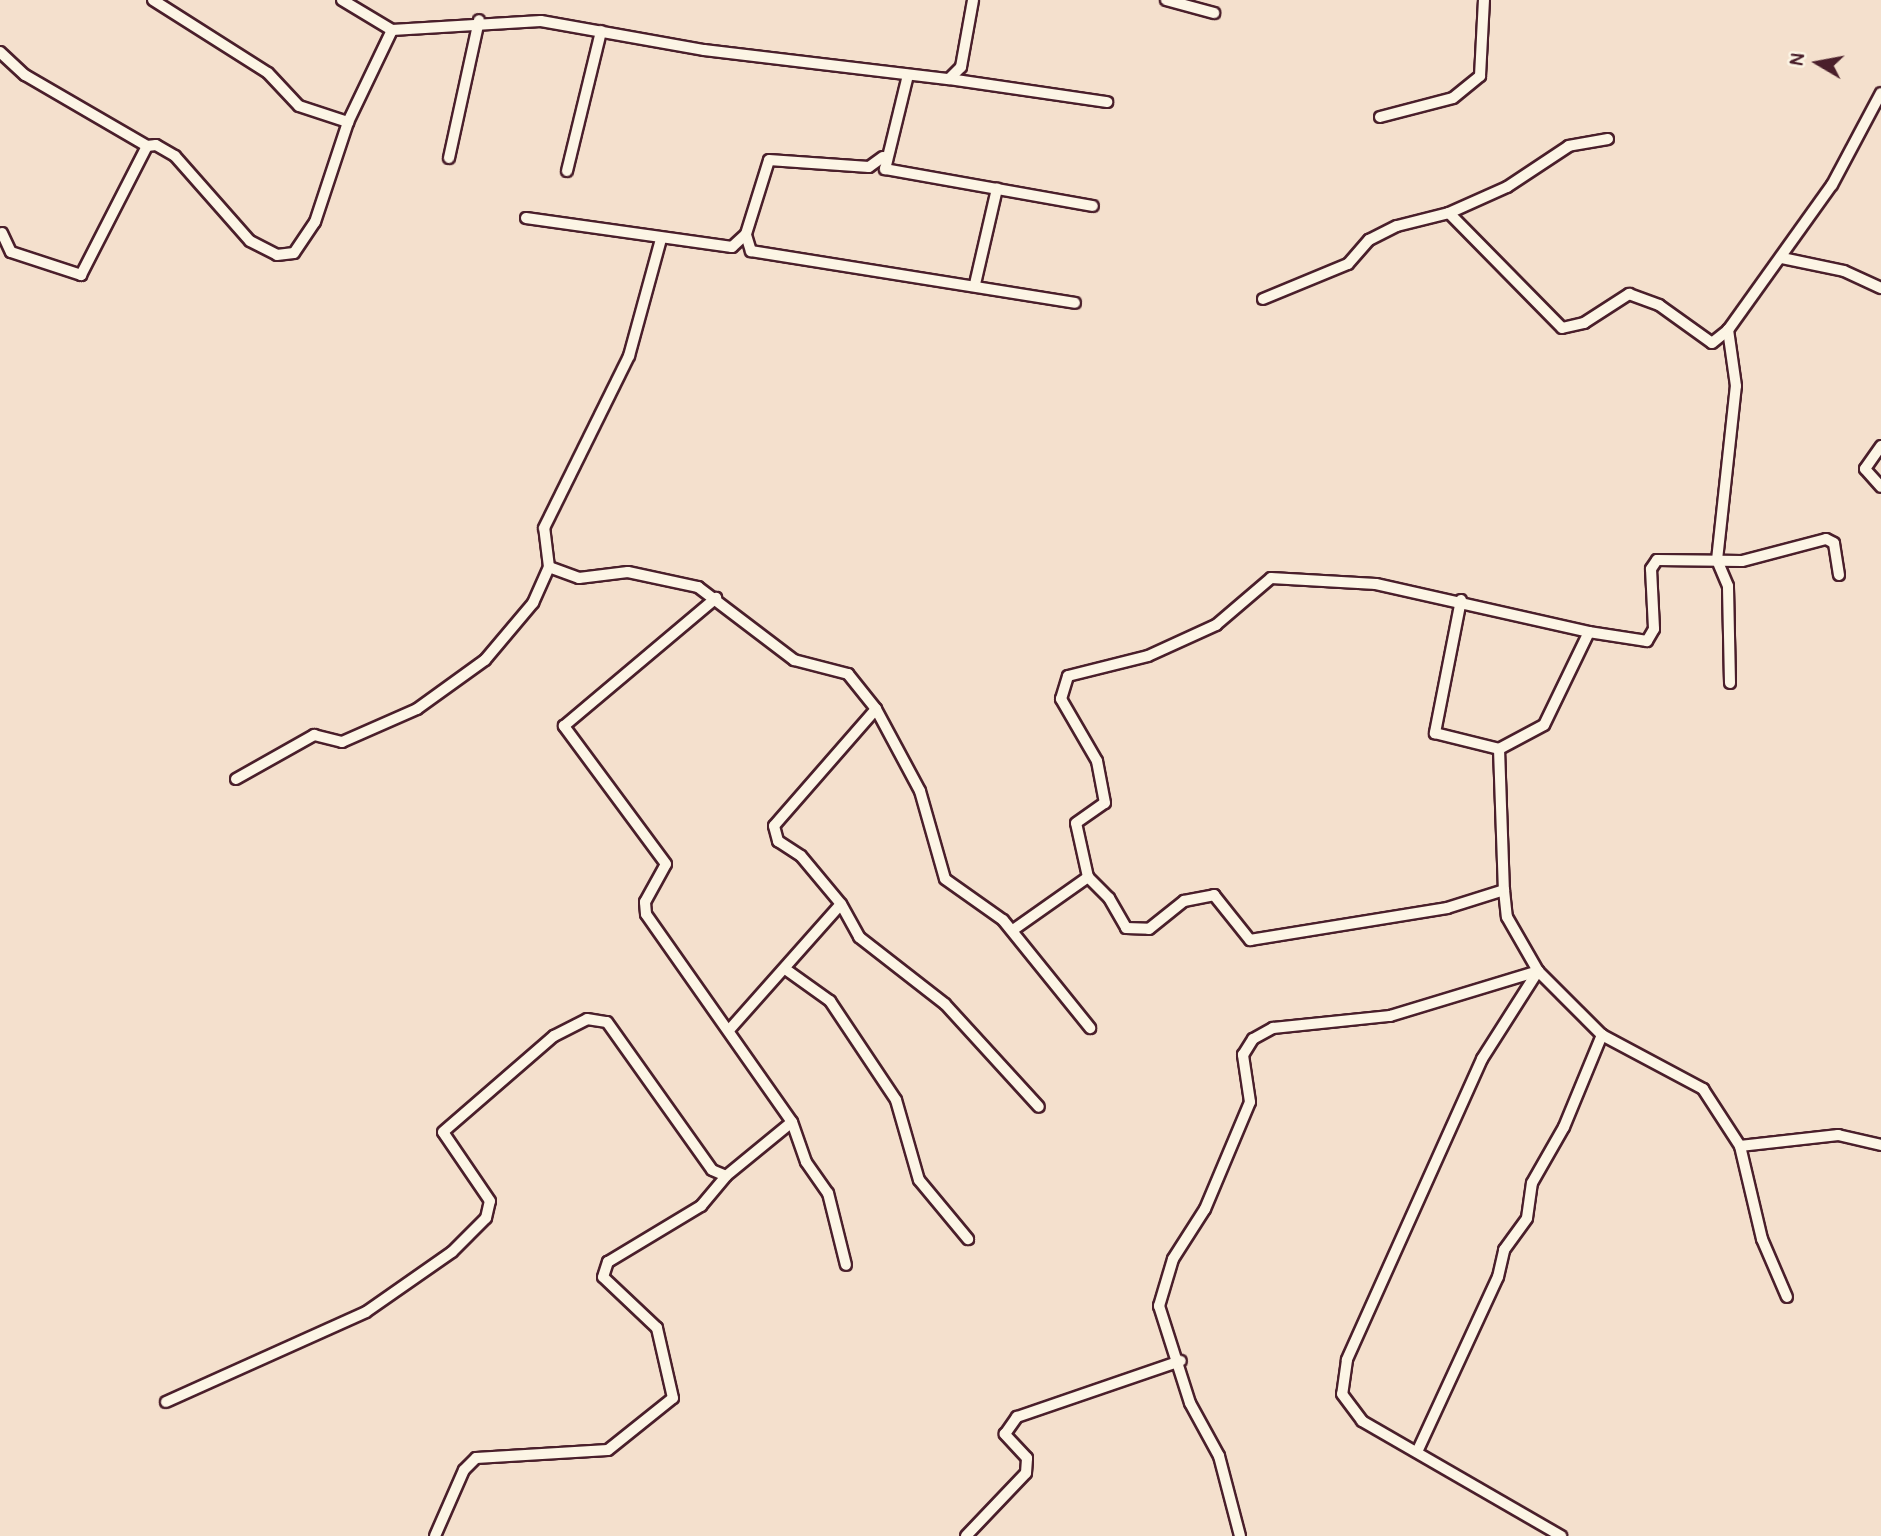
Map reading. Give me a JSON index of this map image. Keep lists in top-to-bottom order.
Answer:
{
  "north": "left"
}
